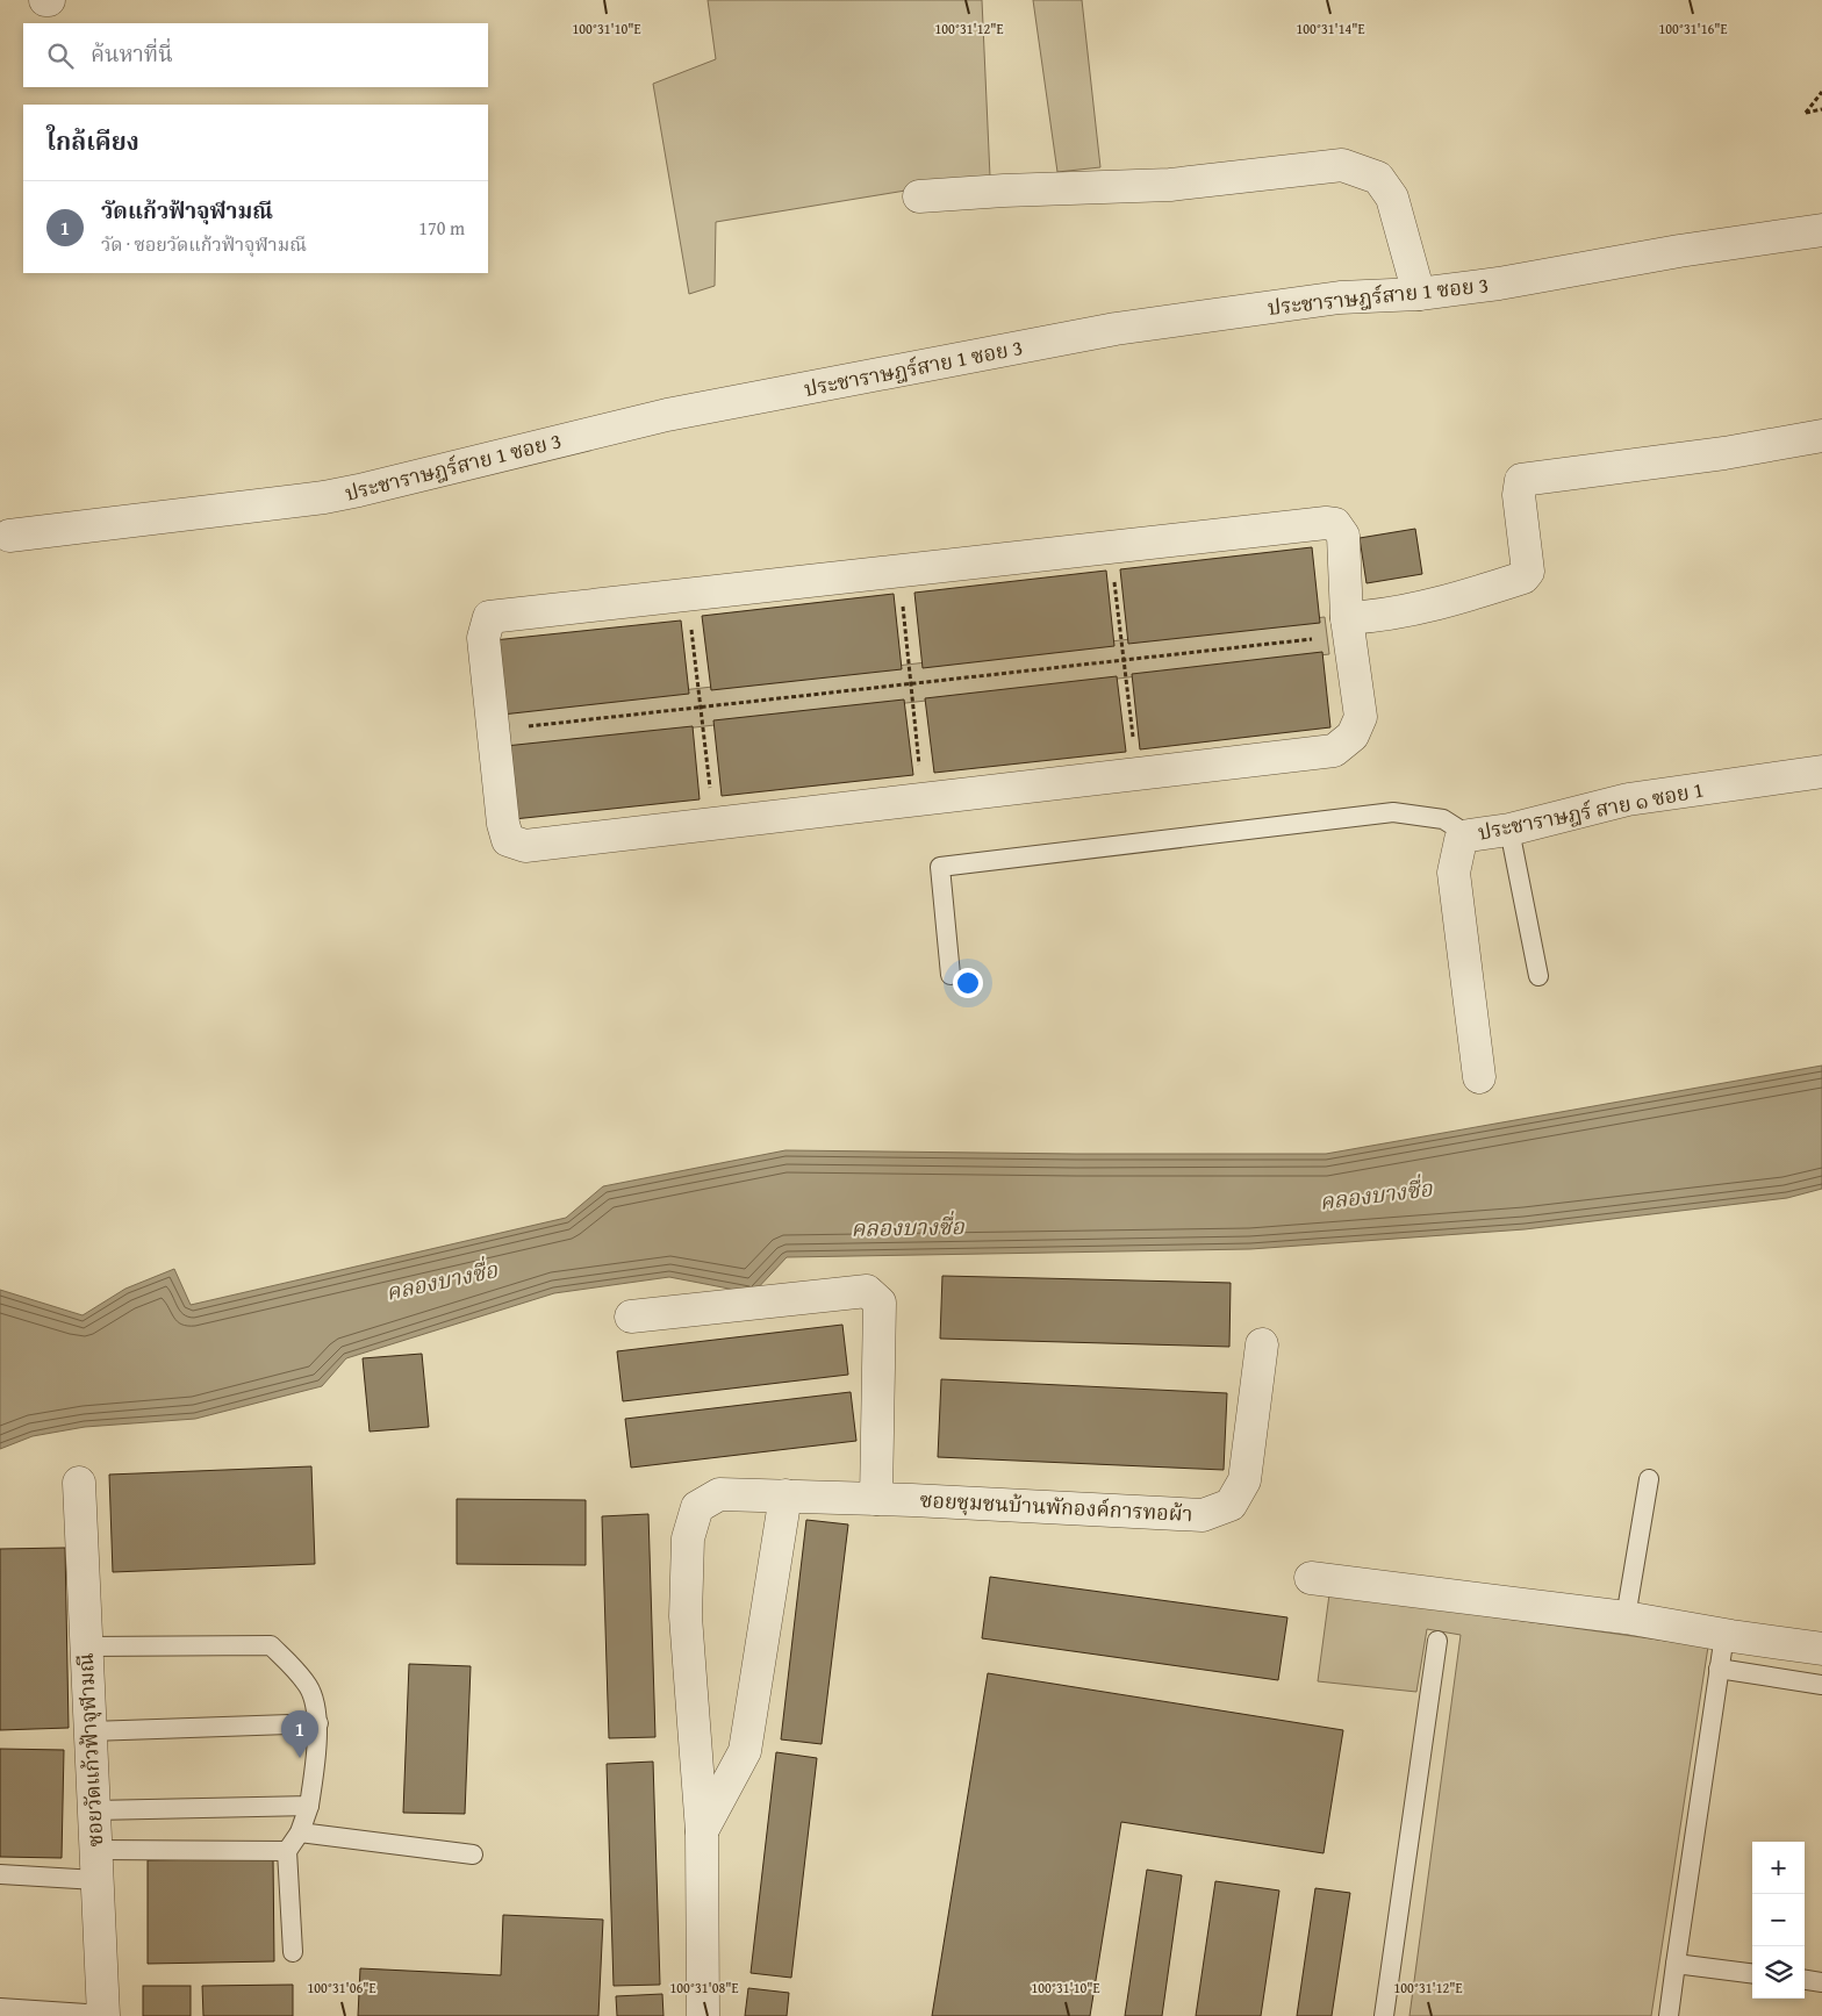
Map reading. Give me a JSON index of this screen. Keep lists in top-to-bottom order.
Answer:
{
  "streets": {
    "street": [
      "ประชาราษฎร์สาย 1 ซอย 3",
      "ประชาราษฎร์ สาย ๑ ซอย 1",
      "ซอยชุมชนบ้านพักองค์การทอผ้า",
      "ซอยวัดแก้วฟ้าจุฬามณี"
    ]
  },
  "water": ["คลองบางซื่อ"],
  "page": {
    "search": "ค้นหาที่นี่",
    "heading": "ใกล้เคียง",
    "list": [
      {
        "mark": "1",
        "name": "วัดแก้วฟ้าจุฬามณี",
        "note": "วัด · ซอยวัดแก้วฟ้าจุฬามณี",
        "value": "170 m"
      }
    ],
    "pins": "1",
    "map_buttons": ["+", "−"]
  },
  "coordinates": [
    "100°31'10\"E",
    "100°31'12\"E",
    "100°31'14\"E",
    "100°31'16\"E",
    "100°31'06\"E",
    "100°31'08\"E"
  ]
}
